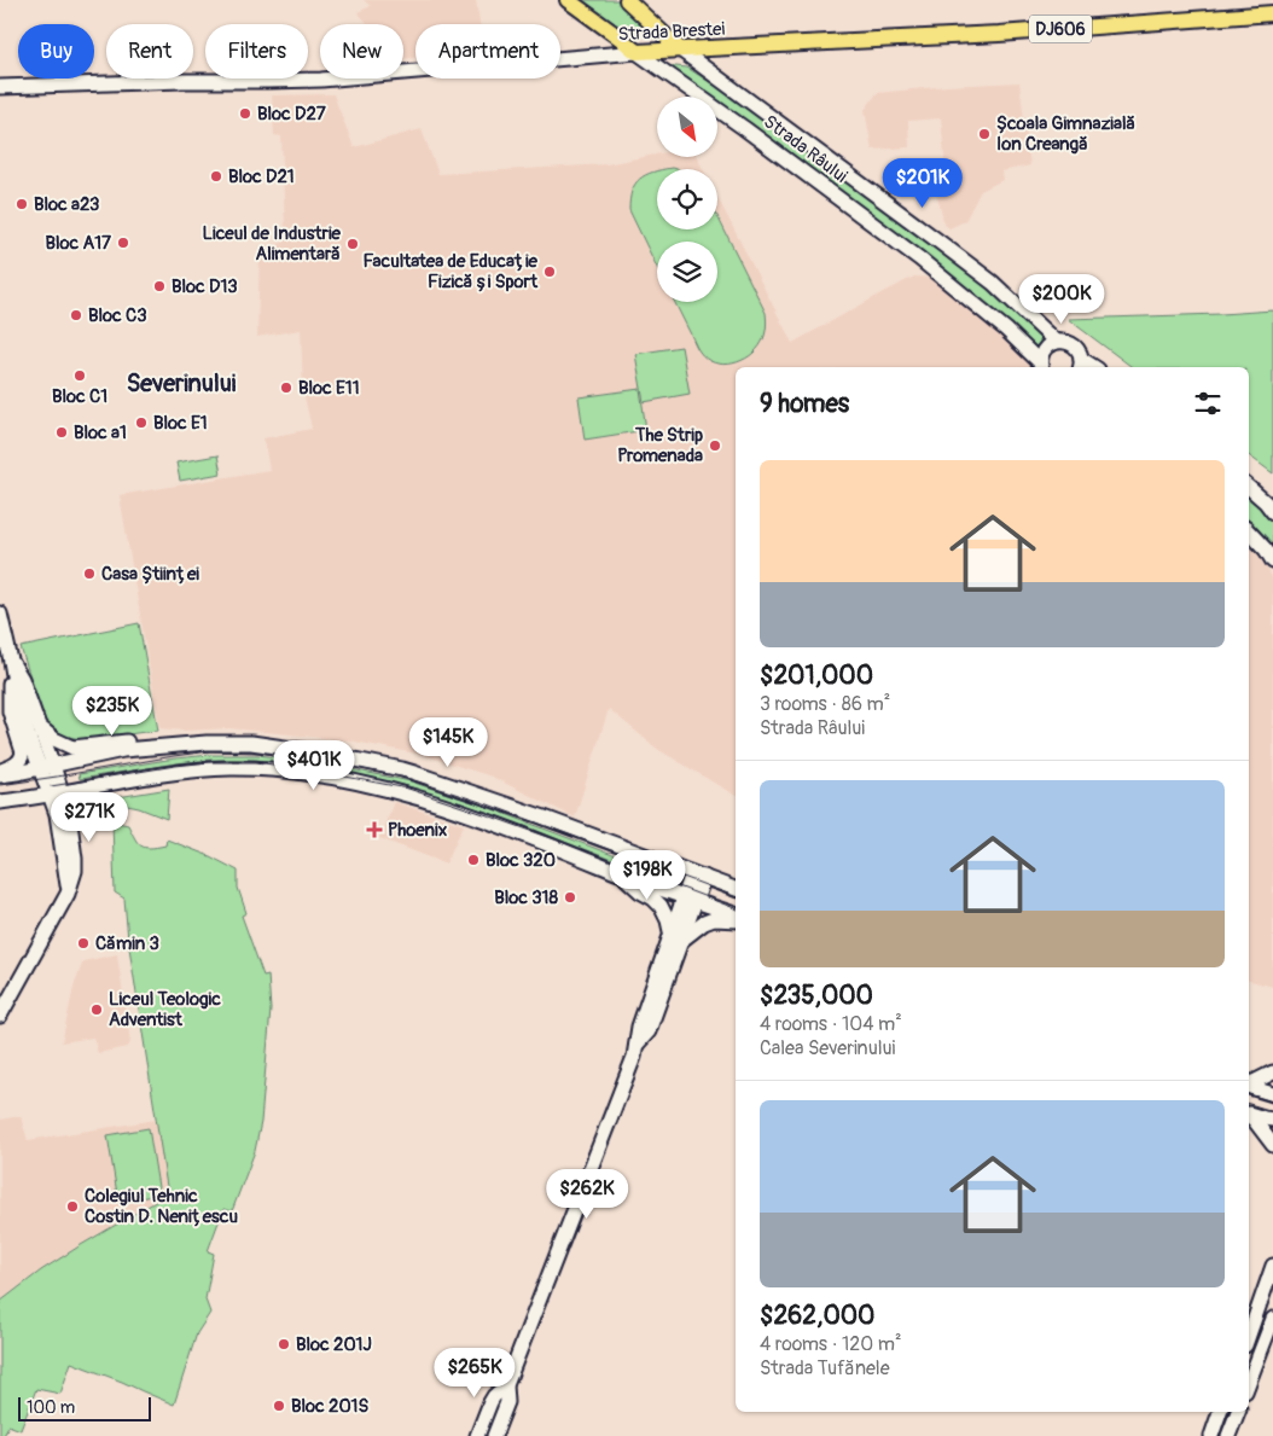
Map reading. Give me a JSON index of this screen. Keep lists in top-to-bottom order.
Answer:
{
  "streets": {
    "main road": ["DJ606", "Strada Brestei", "Strada Râului"]
  },
  "crossings": [
    ["Strada Brestei", "Strada Râului"]
  ],
  "districts": ["Severinului"],
  "places": {
    "other": [
      "Bloc D27",
      "Școala Gimnazială Ion Creangă",
      "Bloc D21",
      "Bloc a23",
      "Bloc A17",
      "Liceul de Industrie Alimentară",
      "Facultatea de Educație Fizică și Sport",
      "Bloc D13",
      "Bloc C3",
      "Bloc C1",
      "Bloc E11",
      "Bloc E1",
      "Bloc a1",
      "The Strip Promenada",
      "Casa Științei",
      "Bloc 320",
      "Bloc 318",
      "Cămin 3",
      "Liceul Teologic Adventist",
      "Colegiul Tehnic Costin D. Nenițescu",
      "Bloc 201J",
      "Bloc 201S"
    ],
    "health": ["Phoenix"]
  },
  "scale_bar": "100 m",
  "north": "bottom right",
  "page": {
    "chip": [
      "Buy",
      "Rent",
      "Filters",
      "New",
      "Apartment"
    ],
    "price": [
      "$201K",
      "$200K",
      "$235K",
      "$145K",
      "$401K",
      "$271K",
      "$198K",
      "$262K",
      "$265K"
    ],
    "heading": "9 homes",
    "list": [
      {
        "name": "$201,000",
        "note": "3 rooms · 86 m² · Strada Râului"
      },
      {
        "name": "$235,000",
        "note": "4 rooms · 104 m² · Calea Severinului"
      },
      {
        "name": "$262,000",
        "note": "4 rooms · 120 m² · Strada Tufănele"
      }
    ],
    "scale": "100 m"
  }
}
